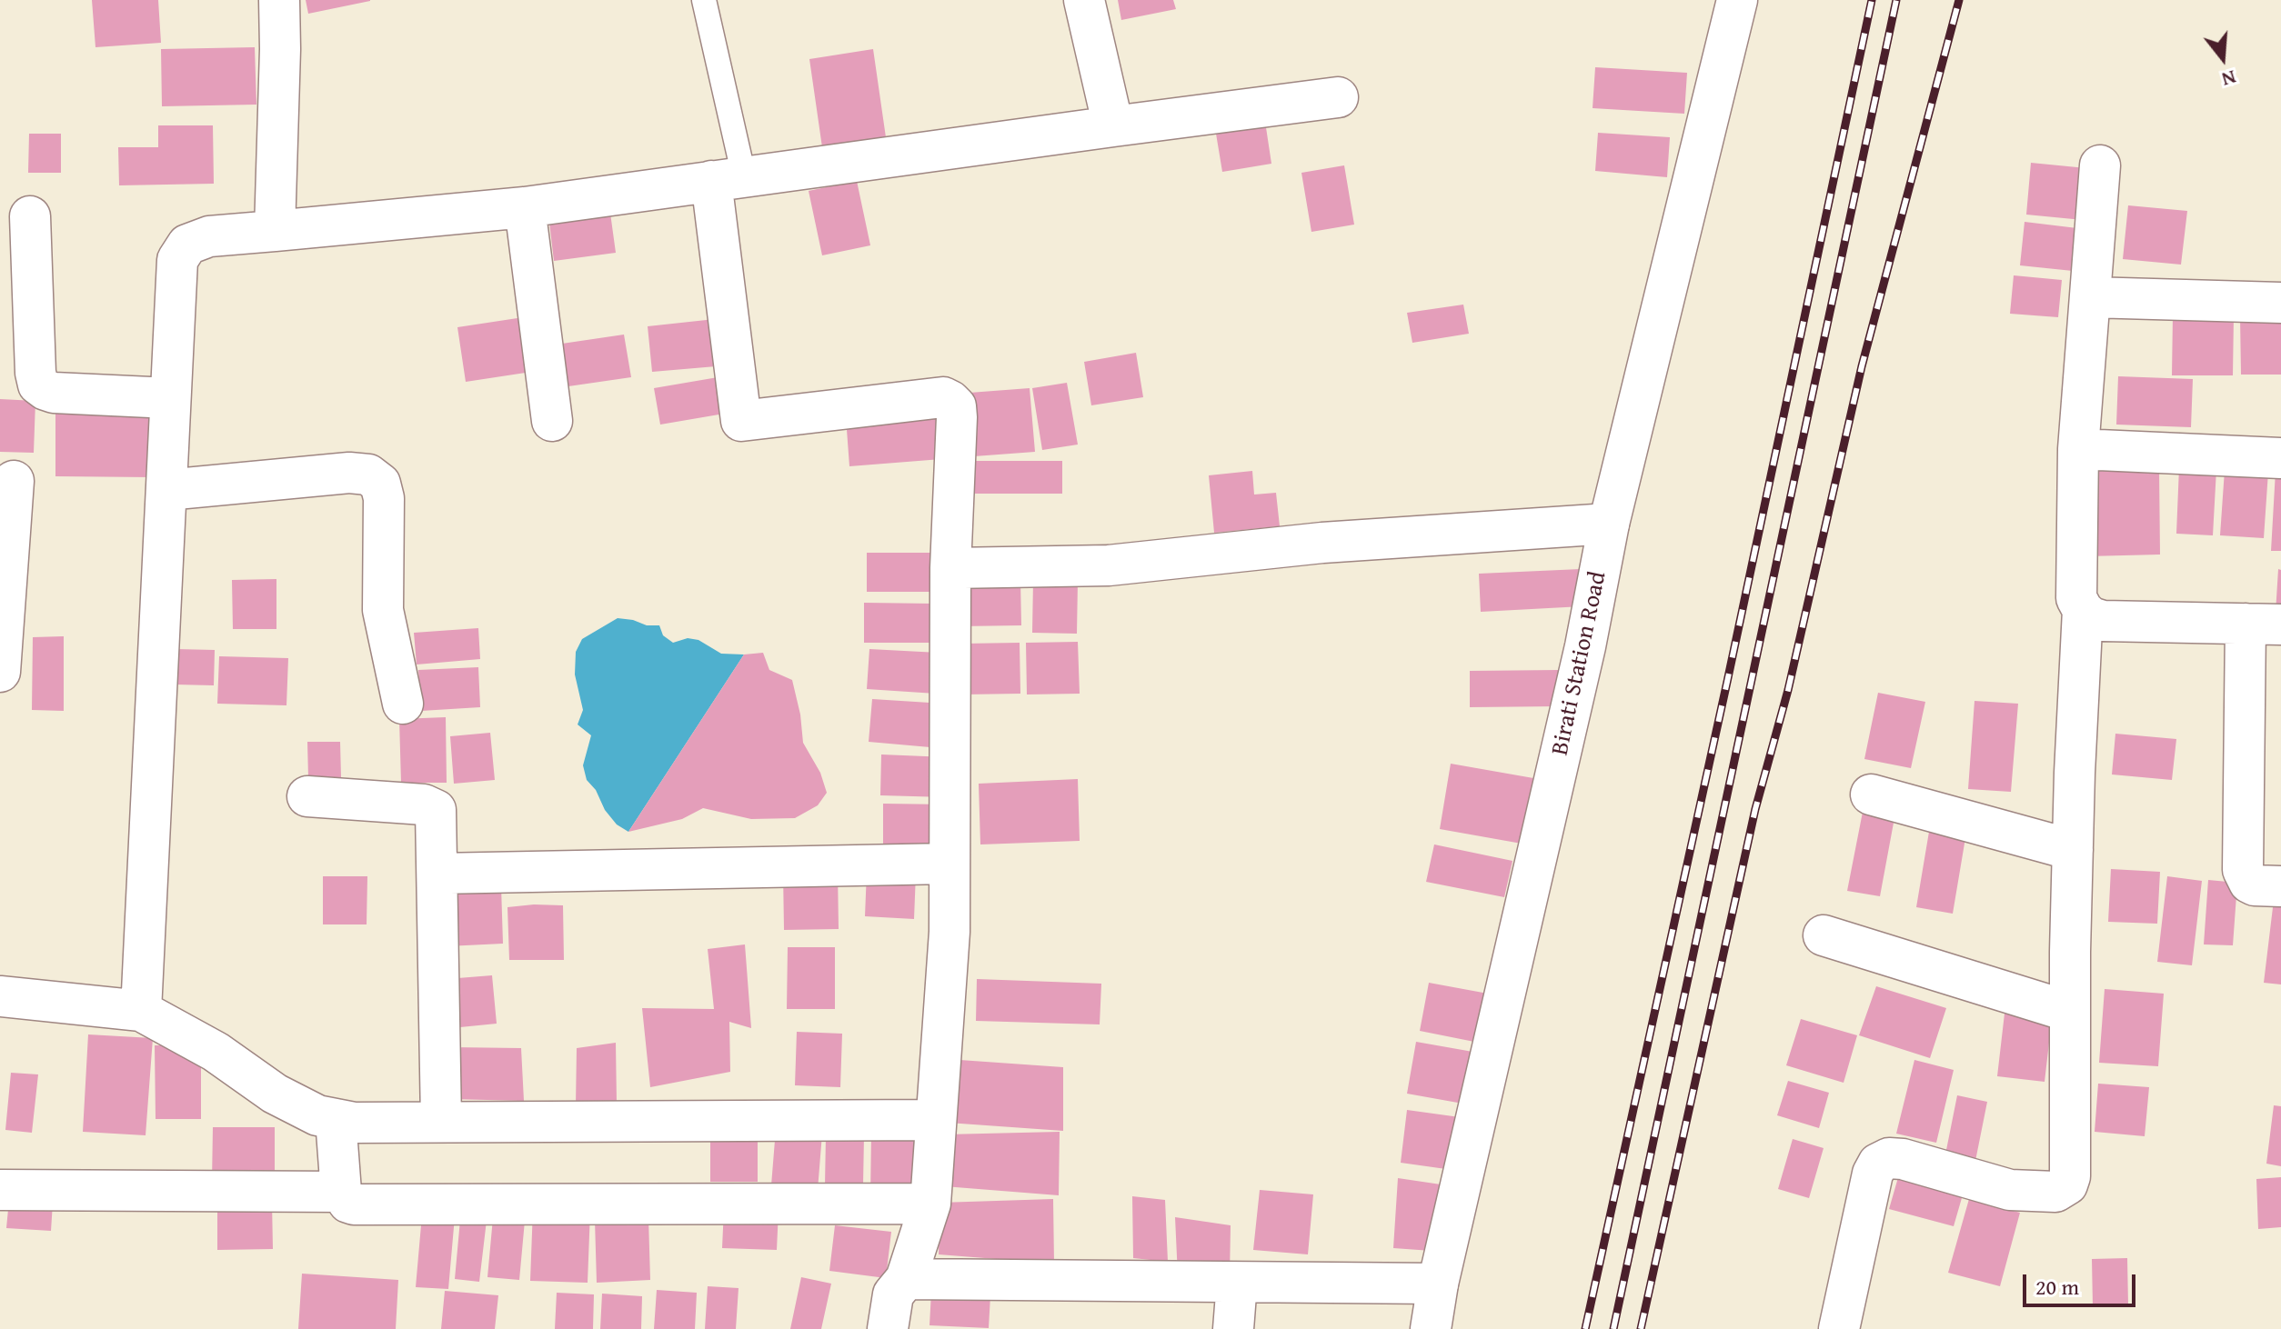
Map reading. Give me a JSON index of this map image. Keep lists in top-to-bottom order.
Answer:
{
  "streets": {
    "street": ["Birati Station Road"]
  },
  "scale_bar": "20 m",
  "north": "bottom"
}
